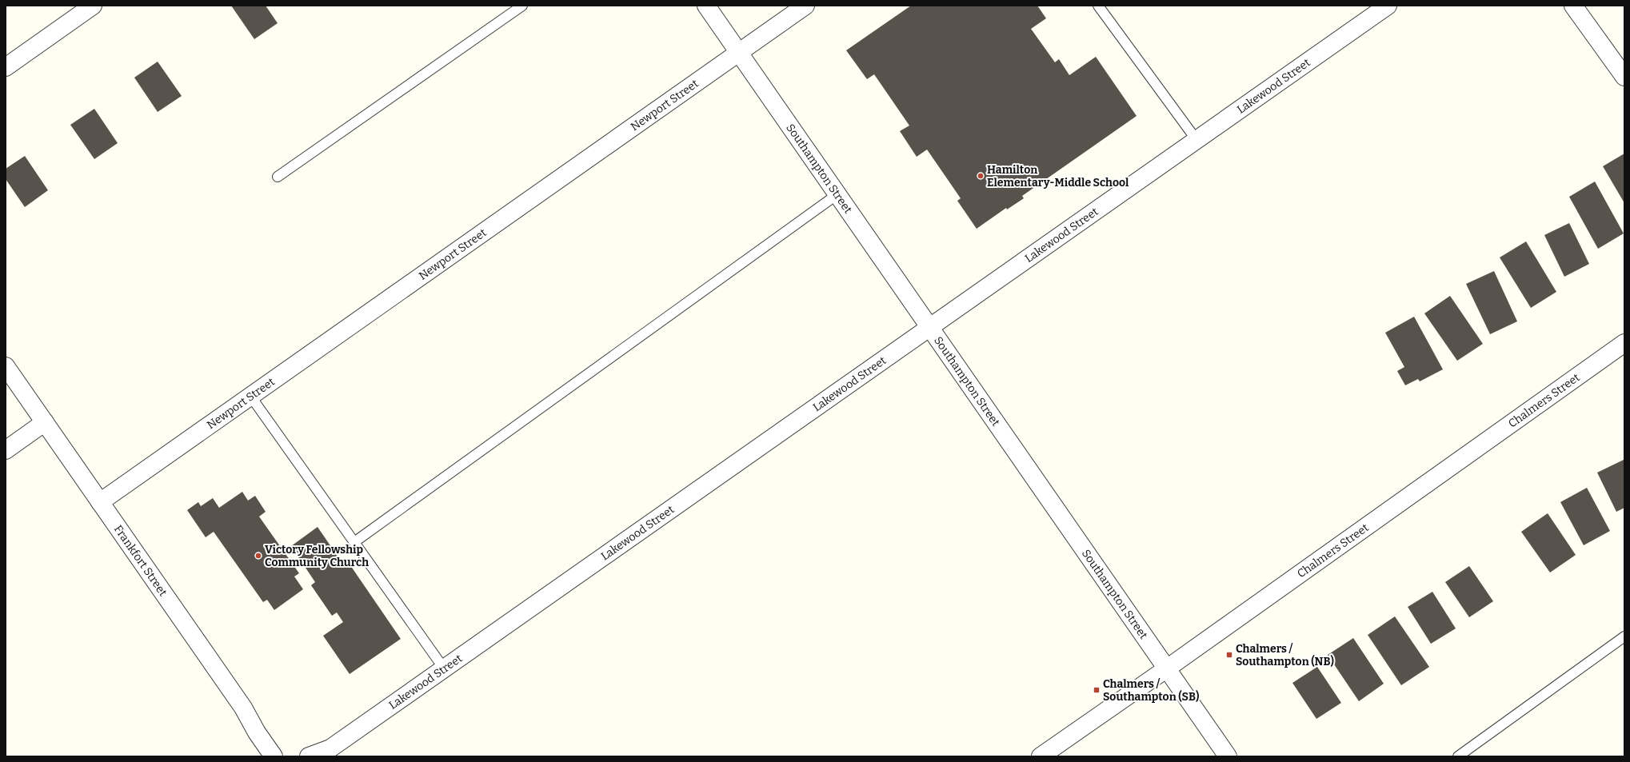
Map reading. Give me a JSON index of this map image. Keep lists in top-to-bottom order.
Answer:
{
  "streets": {
    "street": [
      "Lakewood Street",
      "Newport Street",
      "Southampton Street",
      "Chalmers Street",
      "Frankfort Street"
    ]
  },
  "crossings": [
    ["Lakewood Street", "Southampton Street"],
    ["Newport Street", "Southampton Street"],
    ["Newport Street", "Frankfort Street"],
    ["Southampton Street", "Chalmers Street"]
  ],
  "places": {
    "other": ["Hamilton Elementary-Middle School", "Victory Fellowship Community Church"],
    "transit": ["Chalmers / Southampton (NB)", "Chalmers / Southampton (SB)"]
  }
}
